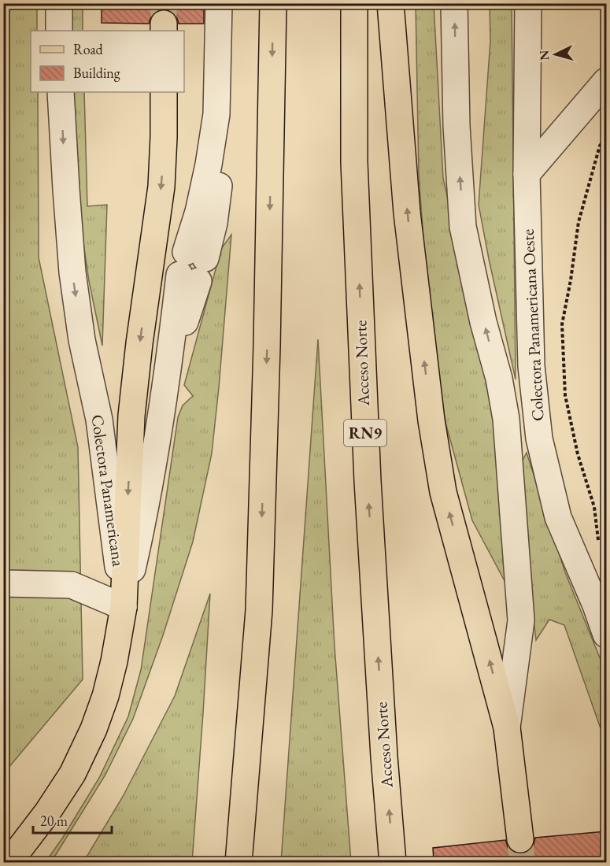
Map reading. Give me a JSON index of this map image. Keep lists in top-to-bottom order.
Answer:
{
  "streets": {
    "main road": ["Acceso Norte", "RN9", "Colectora Panamericana"],
    "street": ["Colectora Panamericana Oeste"]
  },
  "legend": ["Road", "Building"],
  "scale_bar": "20 m",
  "north": "left"
}
